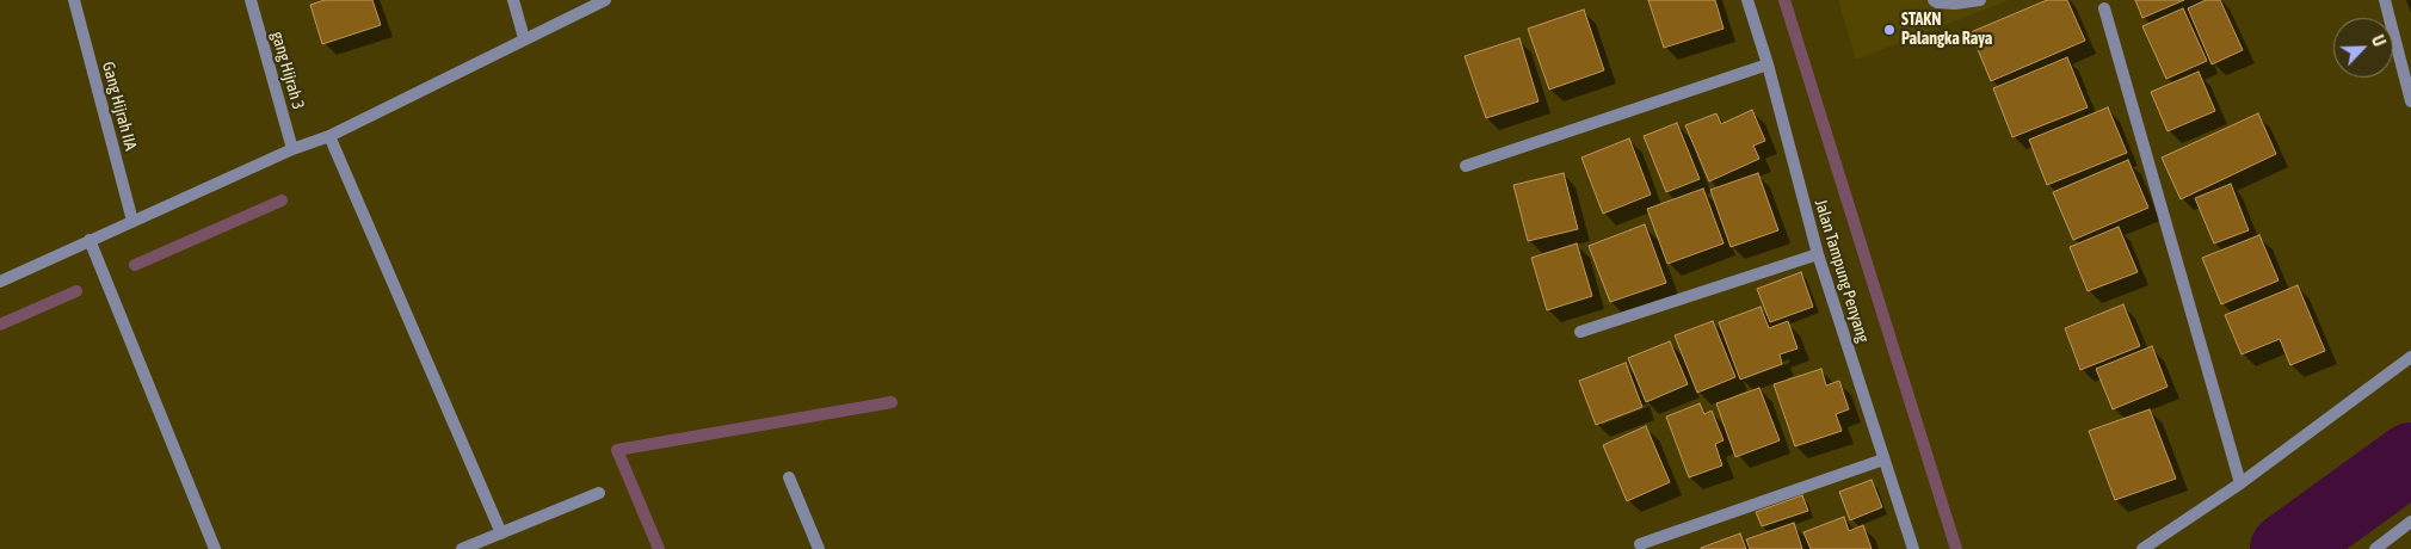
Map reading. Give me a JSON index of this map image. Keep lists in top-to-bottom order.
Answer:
{
  "streets": {
    "street": ["gang Hijrah 3", "Gang Hijrah IIA", "Jalan Tampung Penyang"]
  },
  "places": ["STAKN Palangka Raya"],
  "north": "top right"
}
